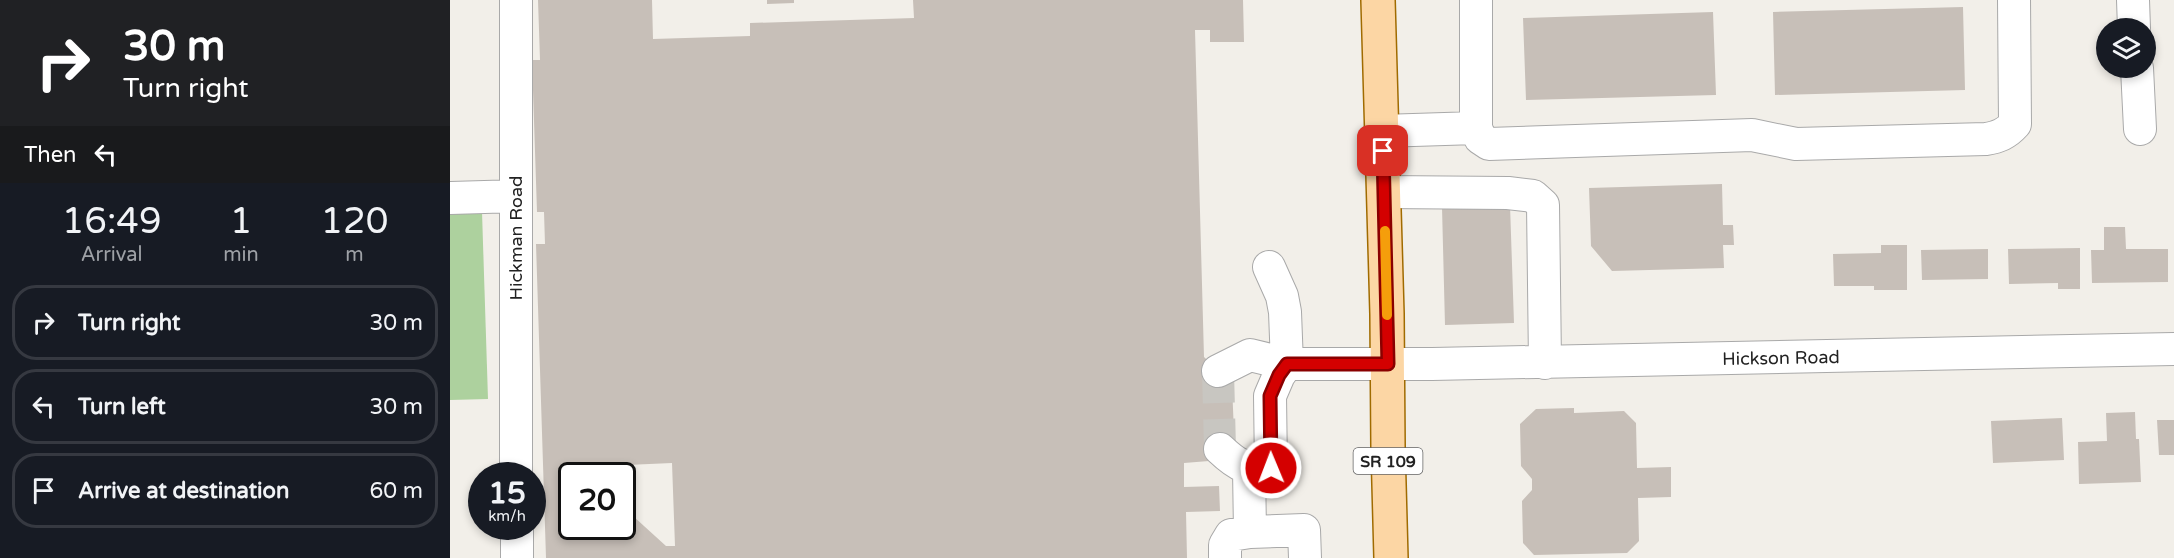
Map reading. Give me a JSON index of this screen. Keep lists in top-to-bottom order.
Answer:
{
  "streets": {
    "main road": ["SR 109"],
    "street": ["Hickman Road", "Hickson Road"]
  },
  "crossings": [
    ["Hickson Road", "SR 109"]
  ],
  "page": {
    "turn": ["30 m", "Turn right"],
    "then": "Then",
    "eta": [
      "16:49",
      "Arrival",
      "1",
      "min",
      "120",
      "m"
    ],
    "list": [
      {
        "name": "Turn right",
        "value": "30 m"
      },
      {
        "name": "Turn left",
        "value": "30 m"
      },
      {
        "name": "Arrive at destination",
        "value": "60 m"
      }
    ],
    "speed": "15 km/h",
    "limit": "20"
  }
}
